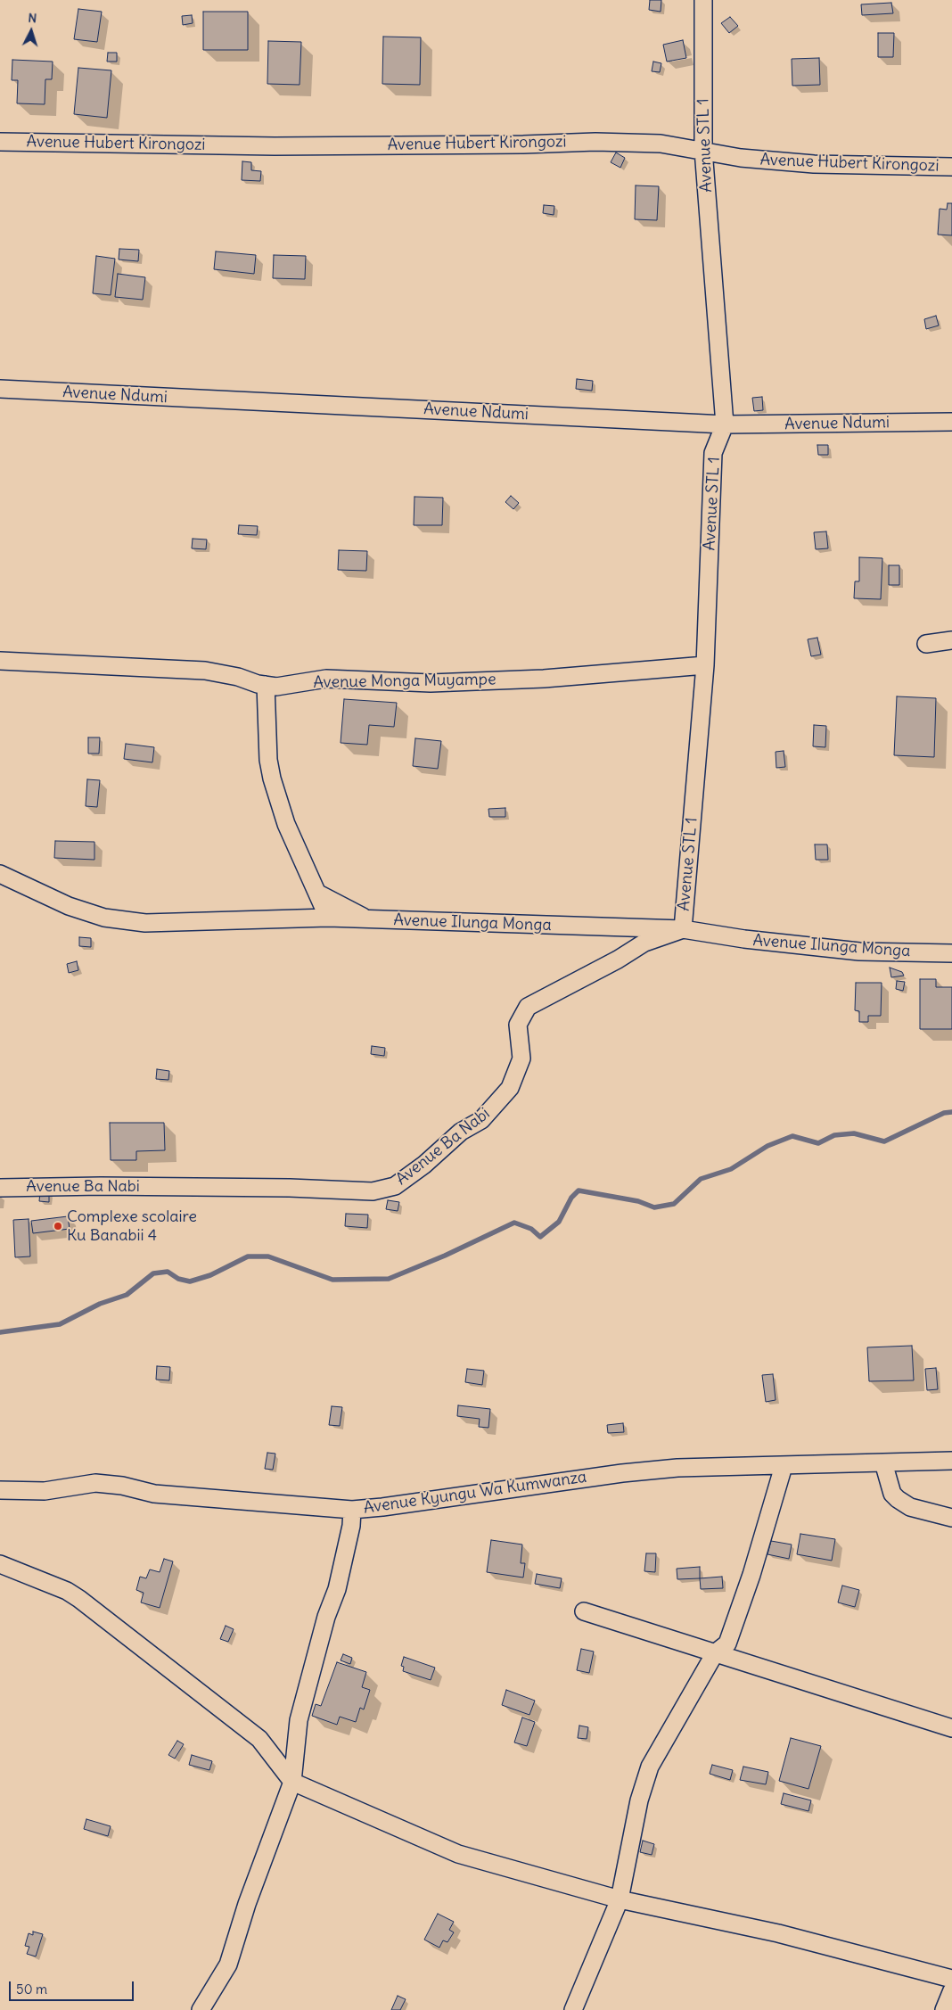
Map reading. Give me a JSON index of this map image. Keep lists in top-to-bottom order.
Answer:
{
  "streets": {
    "street": [
      "Avenue Hubert Kirongozi",
      "Avenue STL 1",
      "Avenue Ndumi",
      "Avenue Monga Muyampe",
      "Avenue Ilunga Monga",
      "Avenue Ba Nabi",
      "Avenue Kyungu Wa Kumwanza"
    ]
  },
  "crossings": [
    ["Avenue Hubert Kirongozi", "Avenue STL 1"],
    ["Avenue STL 1", "Avenue Ndumi"],
    ["Avenue STL 1", "Avenue Monga Muyampe"],
    ["Avenue STL 1", "Avenue Ilunga Monga"],
    ["Avenue STL 1", "Avenue Ba Nabi"],
    ["Avenue Ilunga Monga", "Avenue Ba Nabi"]
  ],
  "places": ["Complexe scolaire Ku Banabii 4"],
  "scale_bar": "50 m",
  "north": "top"
}
